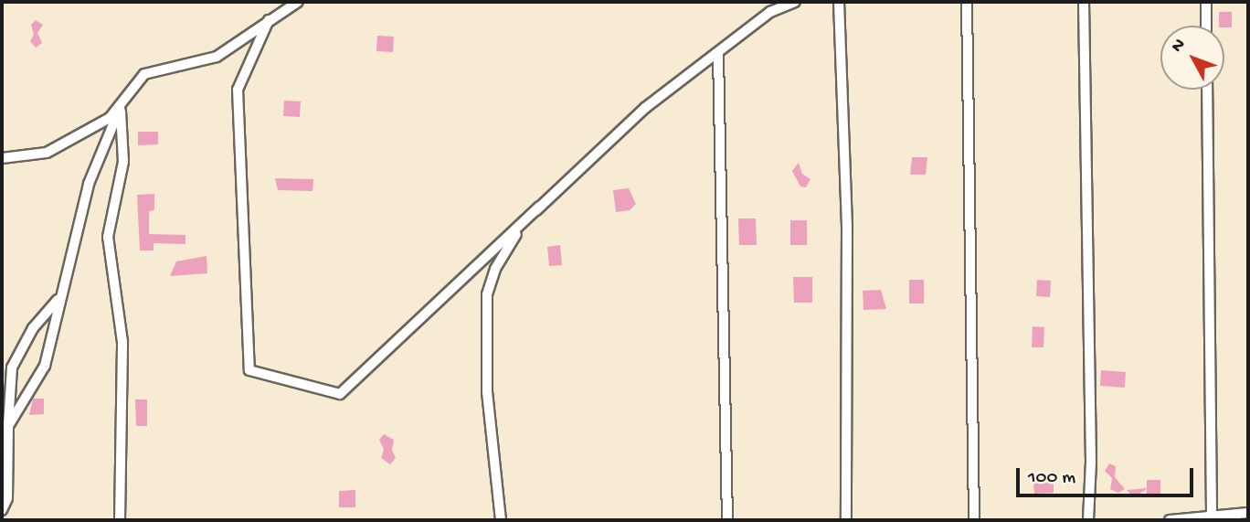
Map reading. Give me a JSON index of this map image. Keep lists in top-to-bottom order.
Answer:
{
  "scale_bar": "100 m",
  "north": "top left"
}
